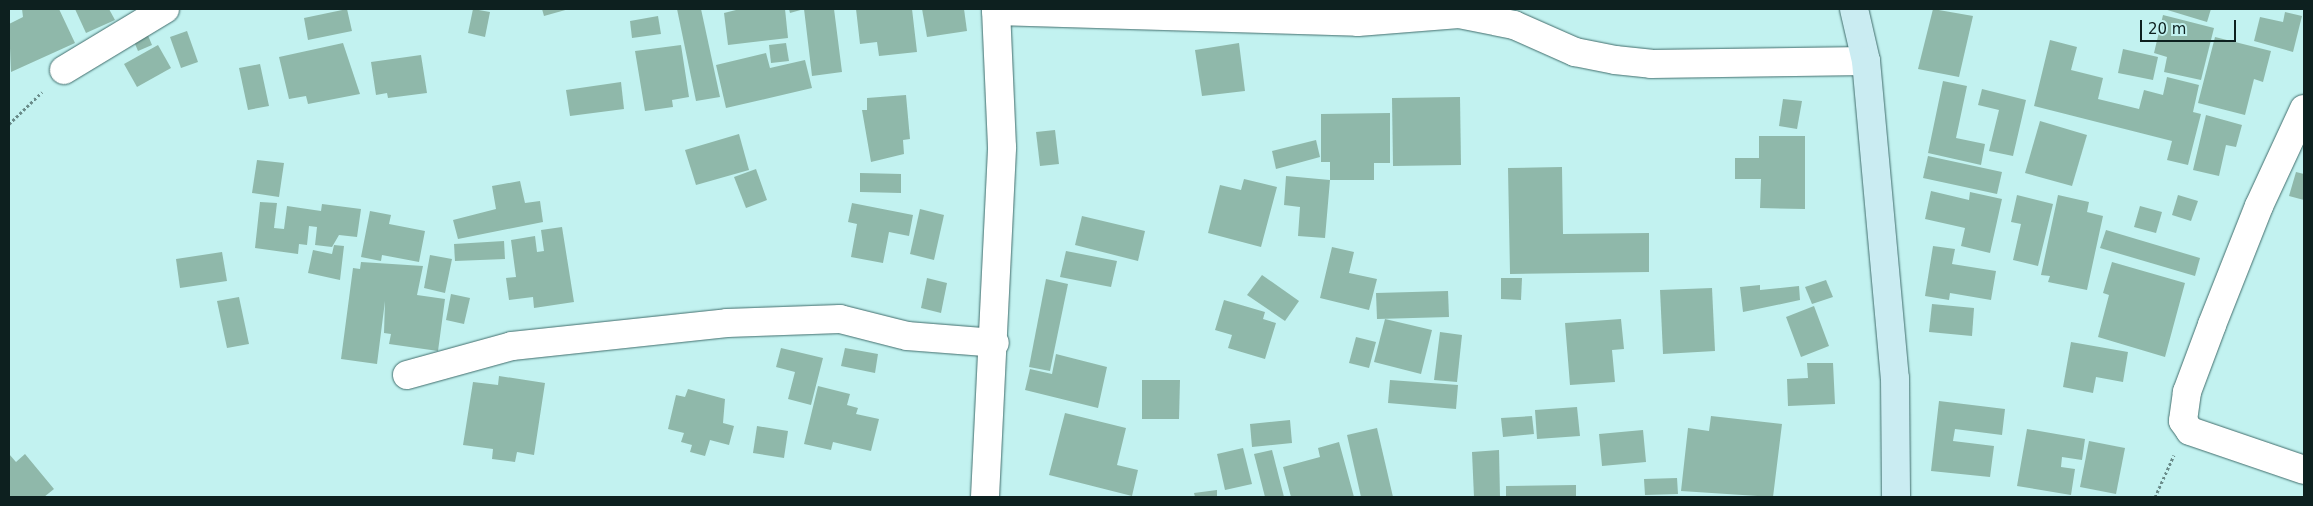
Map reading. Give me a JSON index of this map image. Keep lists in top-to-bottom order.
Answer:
{
  "scale_bar": "20 m"
}
